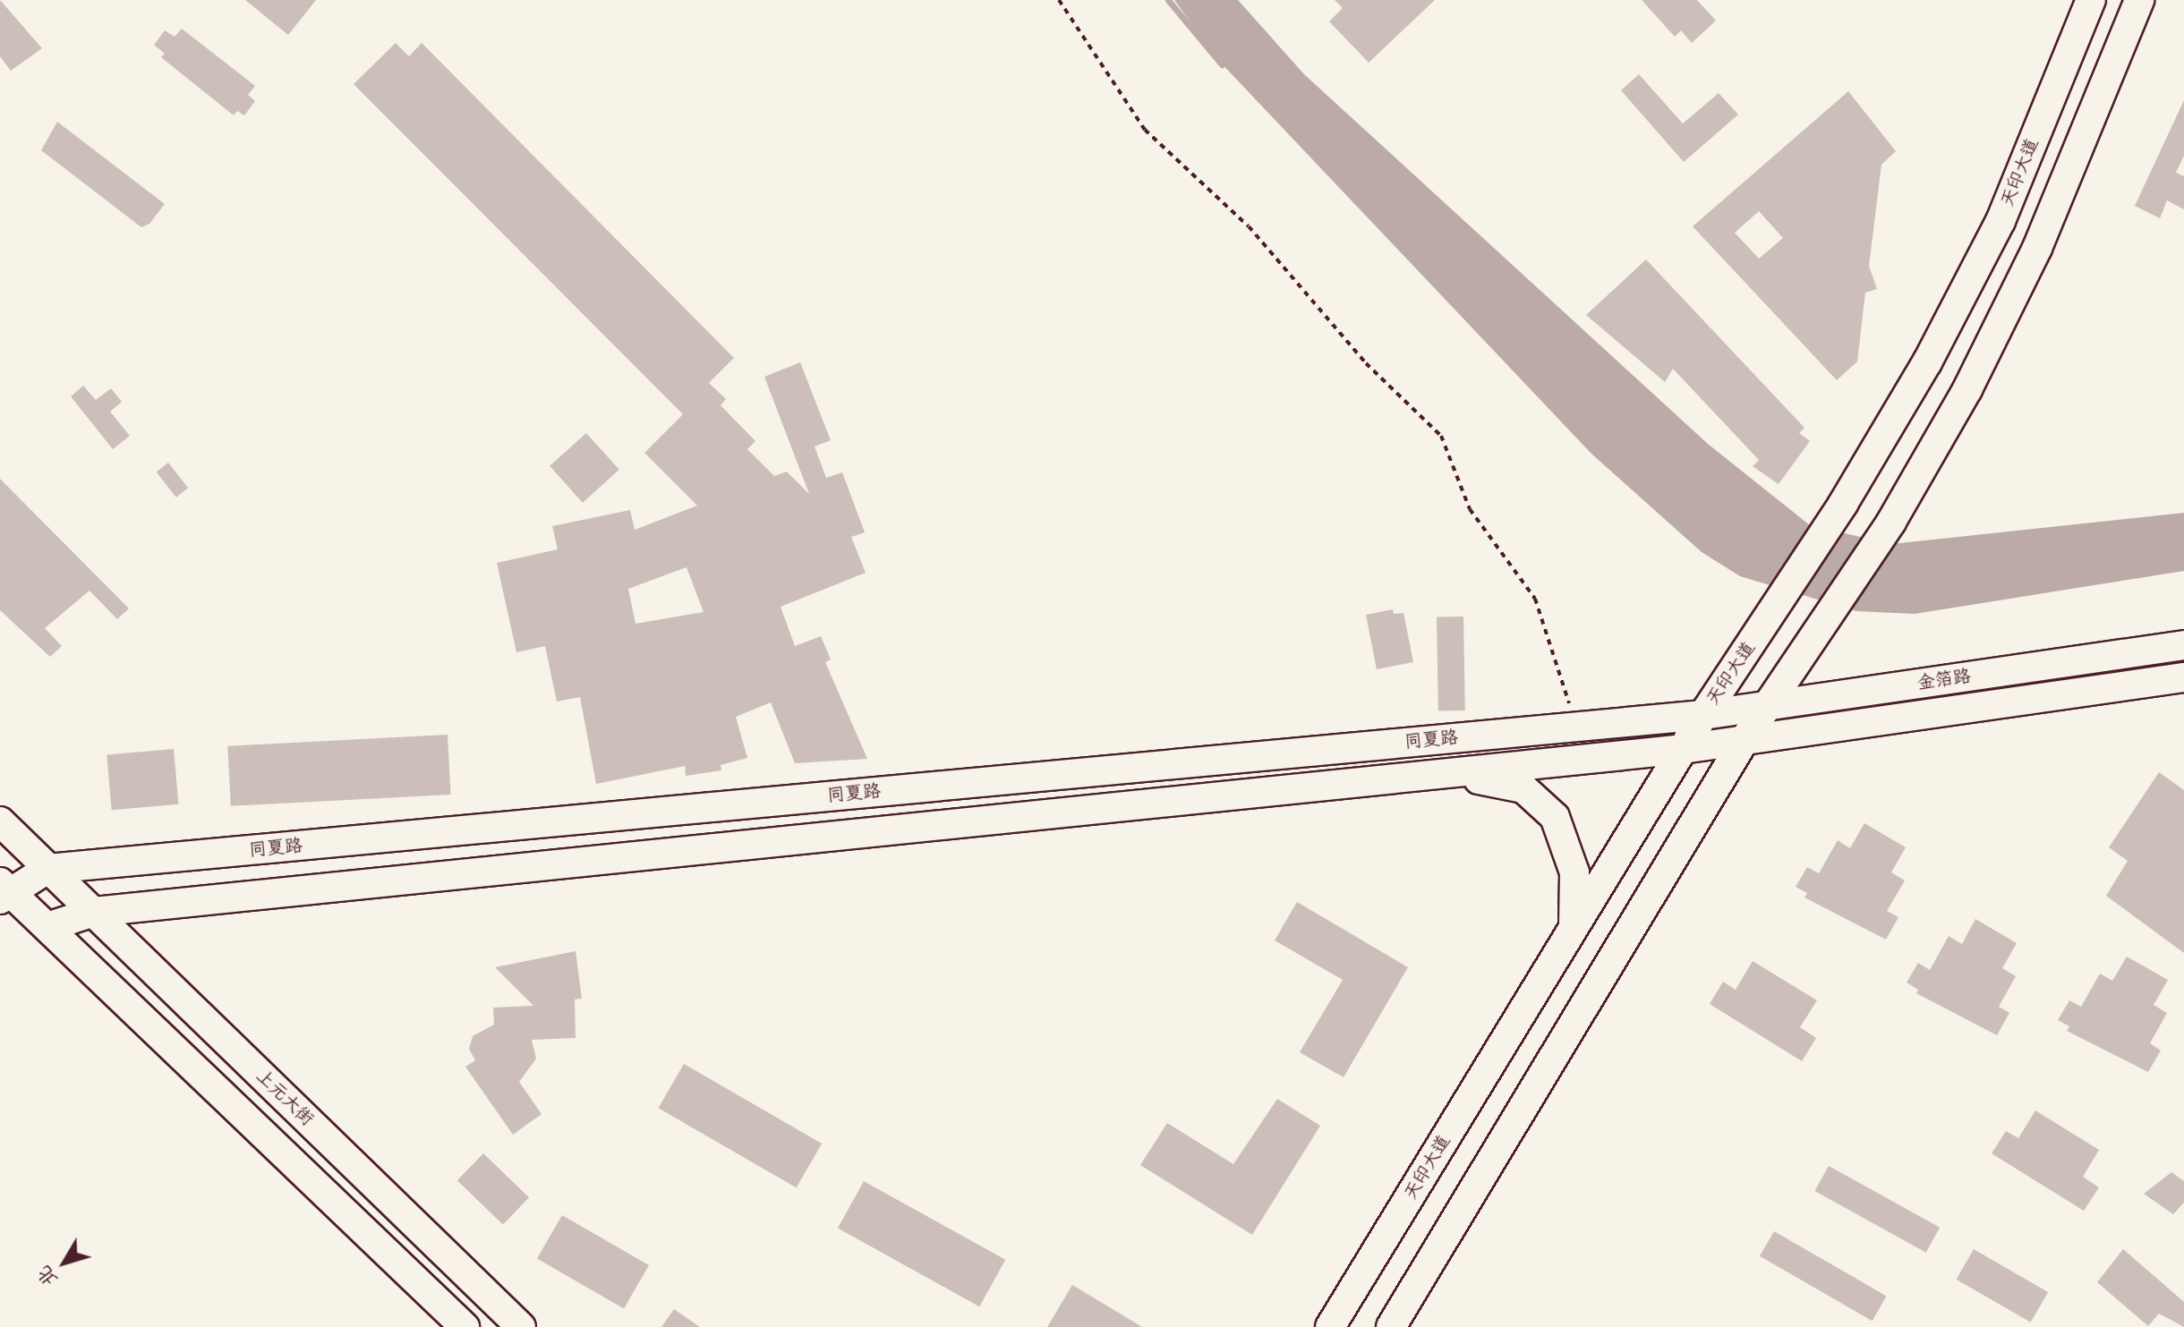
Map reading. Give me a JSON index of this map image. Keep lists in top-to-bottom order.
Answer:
{
  "streets": {
    "main road": [
      "天印大道",
      "金箔路",
      "同夏路",
      "上元大街"
    ]
  },
  "crossings": [
    ["天印大道", "金箔路"],
    ["天印大道", "同夏路"],
    ["金箔路", "同夏路"],
    ["同夏路", "上元大街"]
  ],
  "north": "bottom left"
}
